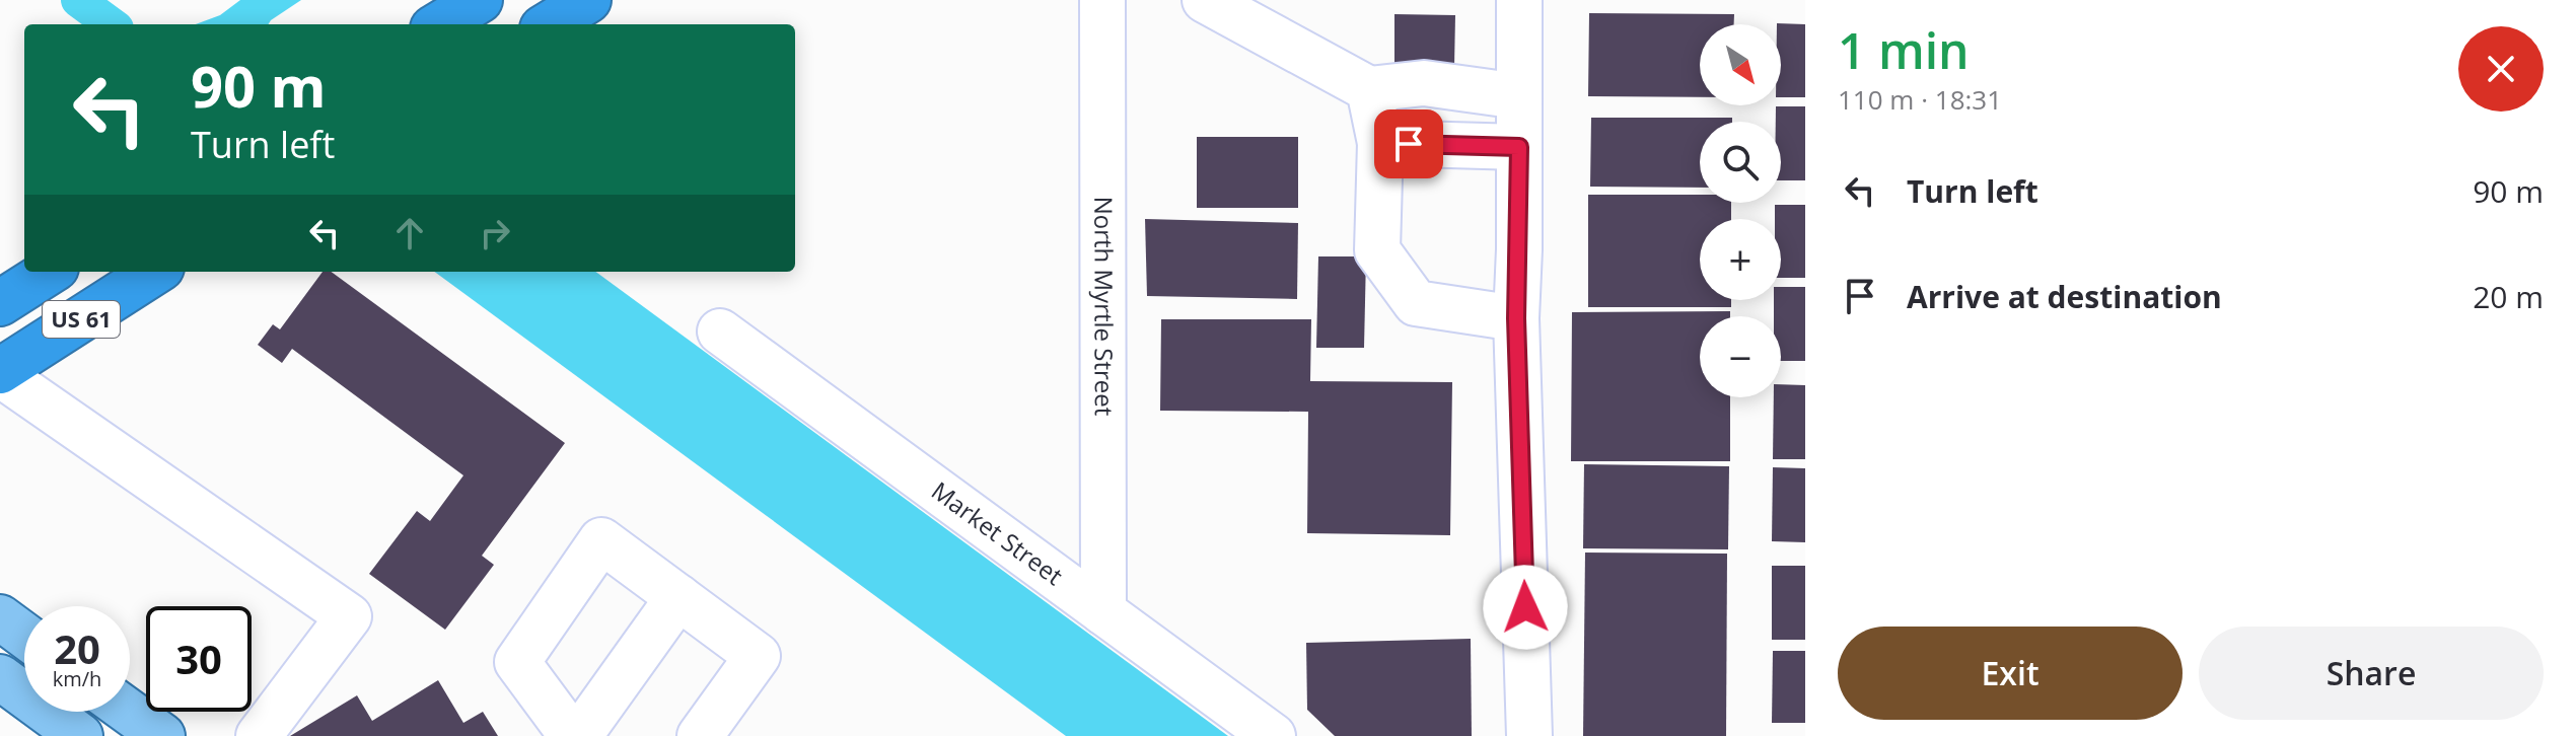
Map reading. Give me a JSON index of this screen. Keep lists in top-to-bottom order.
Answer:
{
  "streets": {
    "highway": ["US 61"],
    "street": ["North Myrtle Street", "Market Street"]
  },
  "crossings": [
    ["North Myrtle Street", "Market Street"]
  ],
  "north": "bottom right",
  "page": {
    "heading": ["1 min", "110 m · 18:31"],
    "map_buttons": ["+", "−"],
    "turn": ["90 m", "Turn left"],
    "list": [
      {
        "name": "Turn left",
        "value": "90 m"
      },
      {
        "name": "Arrive at destination",
        "value": "20 m"
      }
    ],
    "speed": "20 km/h",
    "limit": "30",
    "buttons": ["Exit", "Share"]
  }
}
